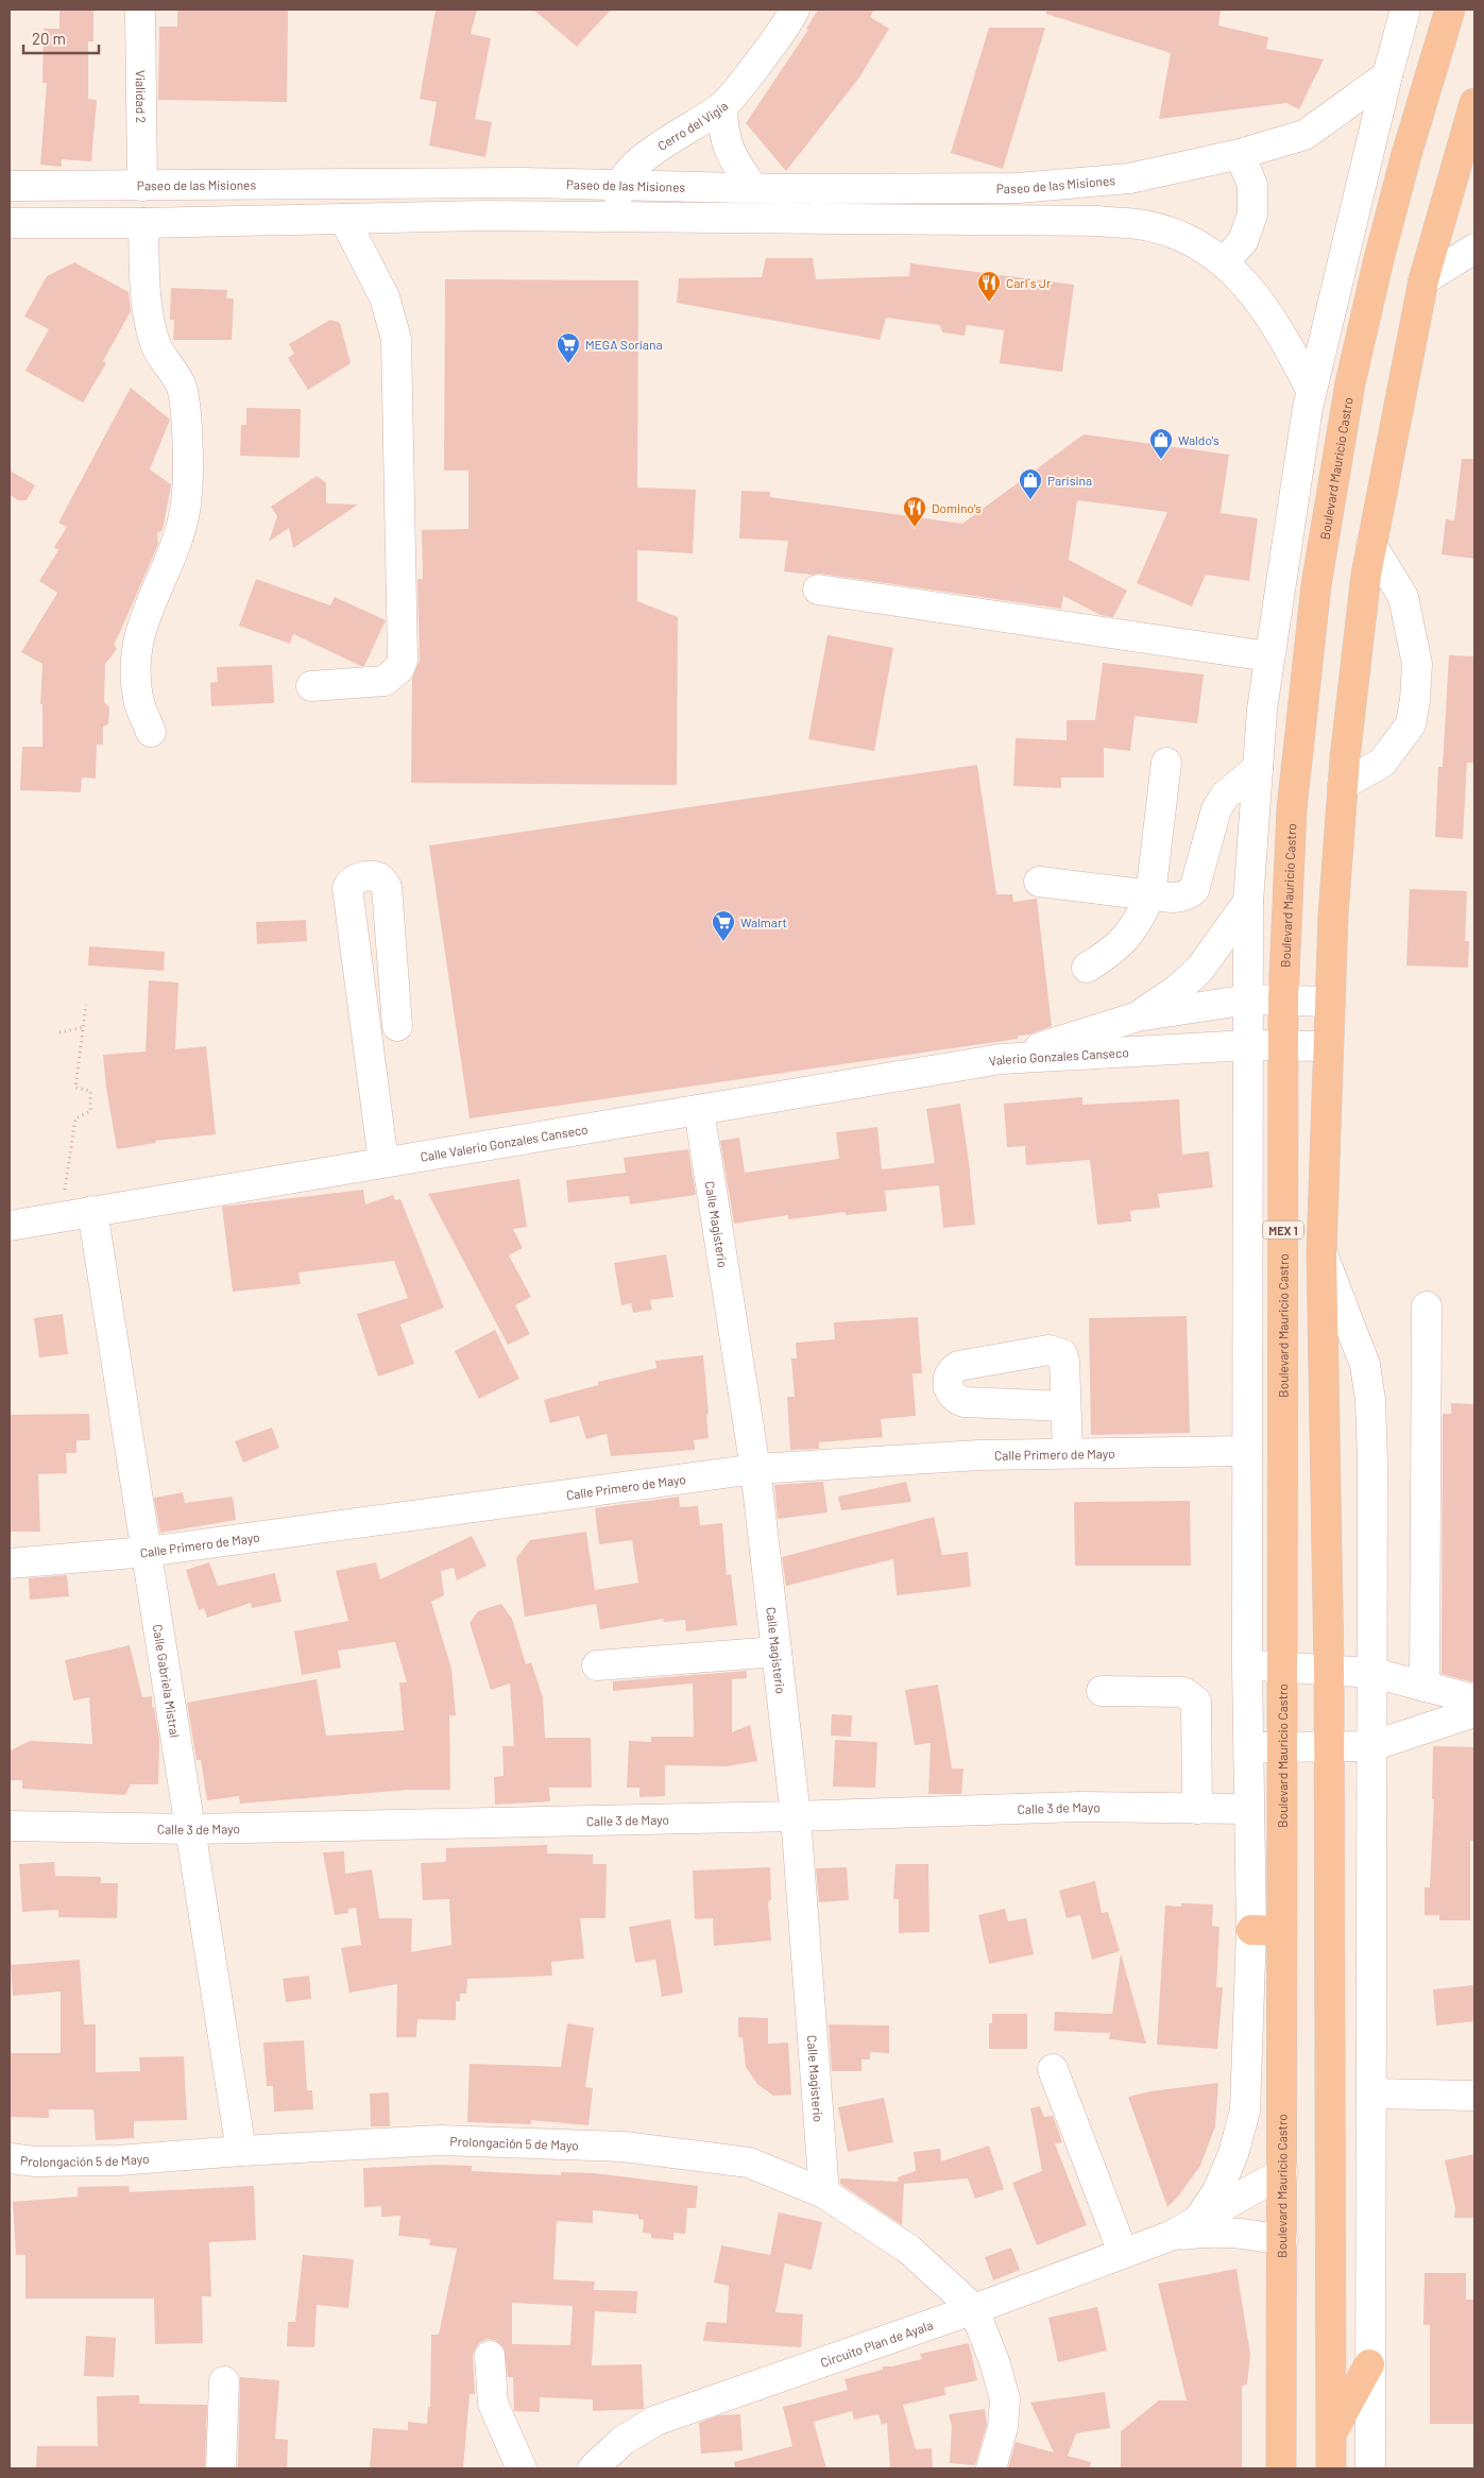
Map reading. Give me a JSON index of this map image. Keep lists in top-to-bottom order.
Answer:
{
  "streets": {
    "main road": ["Boulevard Mauricio Castro", "MEX 1"],
    "street": [
      "Vialidad 2",
      "Cerro del Vigia",
      "Paseo de las Misiones",
      "Valerio Gonzales Canseco",
      "Calle Valerio Gonzales Canseco",
      "Calle Magisterio",
      "Calle Primero de Mayo",
      "Calle Gabriela Mistral",
      "Calle 3 de Mayo",
      "Prolongación 5 de Mayo",
      "Circuito Plan de Ayala"
    ]
  },
  "crossings": [
    ["Vialidad 2", "Paseo de las Misiones"],
    ["Cerro del Vigia", "Paseo de las Misiones"],
    ["Boulevard Mauricio Castro", "Valerio Gonzales Canseco"],
    ["Boulevard Mauricio Castro", "Circuito Plan de Ayala"],
    ["Valerio Gonzales Canseco", "Calle Valerio Gonzales Canseco"],
    ["Valerio Gonzales Canseco", "MEX 1"],
    ["Calle Valerio Gonzales Canseco", "Calle Magisterio"],
    ["Calle Valerio Gonzales Canseco", "Calle Gabriela Mistral"],
    ["Calle Magisterio", "Calle Primero de Mayo"],
    ["Calle Magisterio", "Calle 3 de Mayo"],
    ["Calle Magisterio", "Prolongación 5 de Mayo"],
    ["Calle Primero de Mayo", "Calle Gabriela Mistral"],
    ["Calle Gabriela Mistral", "Calle 3 de Mayo"],
    ["Calle Gabriela Mistral", "Prolongación 5 de Mayo"],
    ["Prolongación 5 de Mayo", "Circuito Plan de Ayala"]
  ],
  "places": {
    "restaurant": ["Carl´s Jr", "Domino's"],
    "supermarket": ["MEGA Soriana", "Walmart"],
    "shop": ["Waldo's", "Parisina"]
  },
  "scale_bar": "20 m"
}
